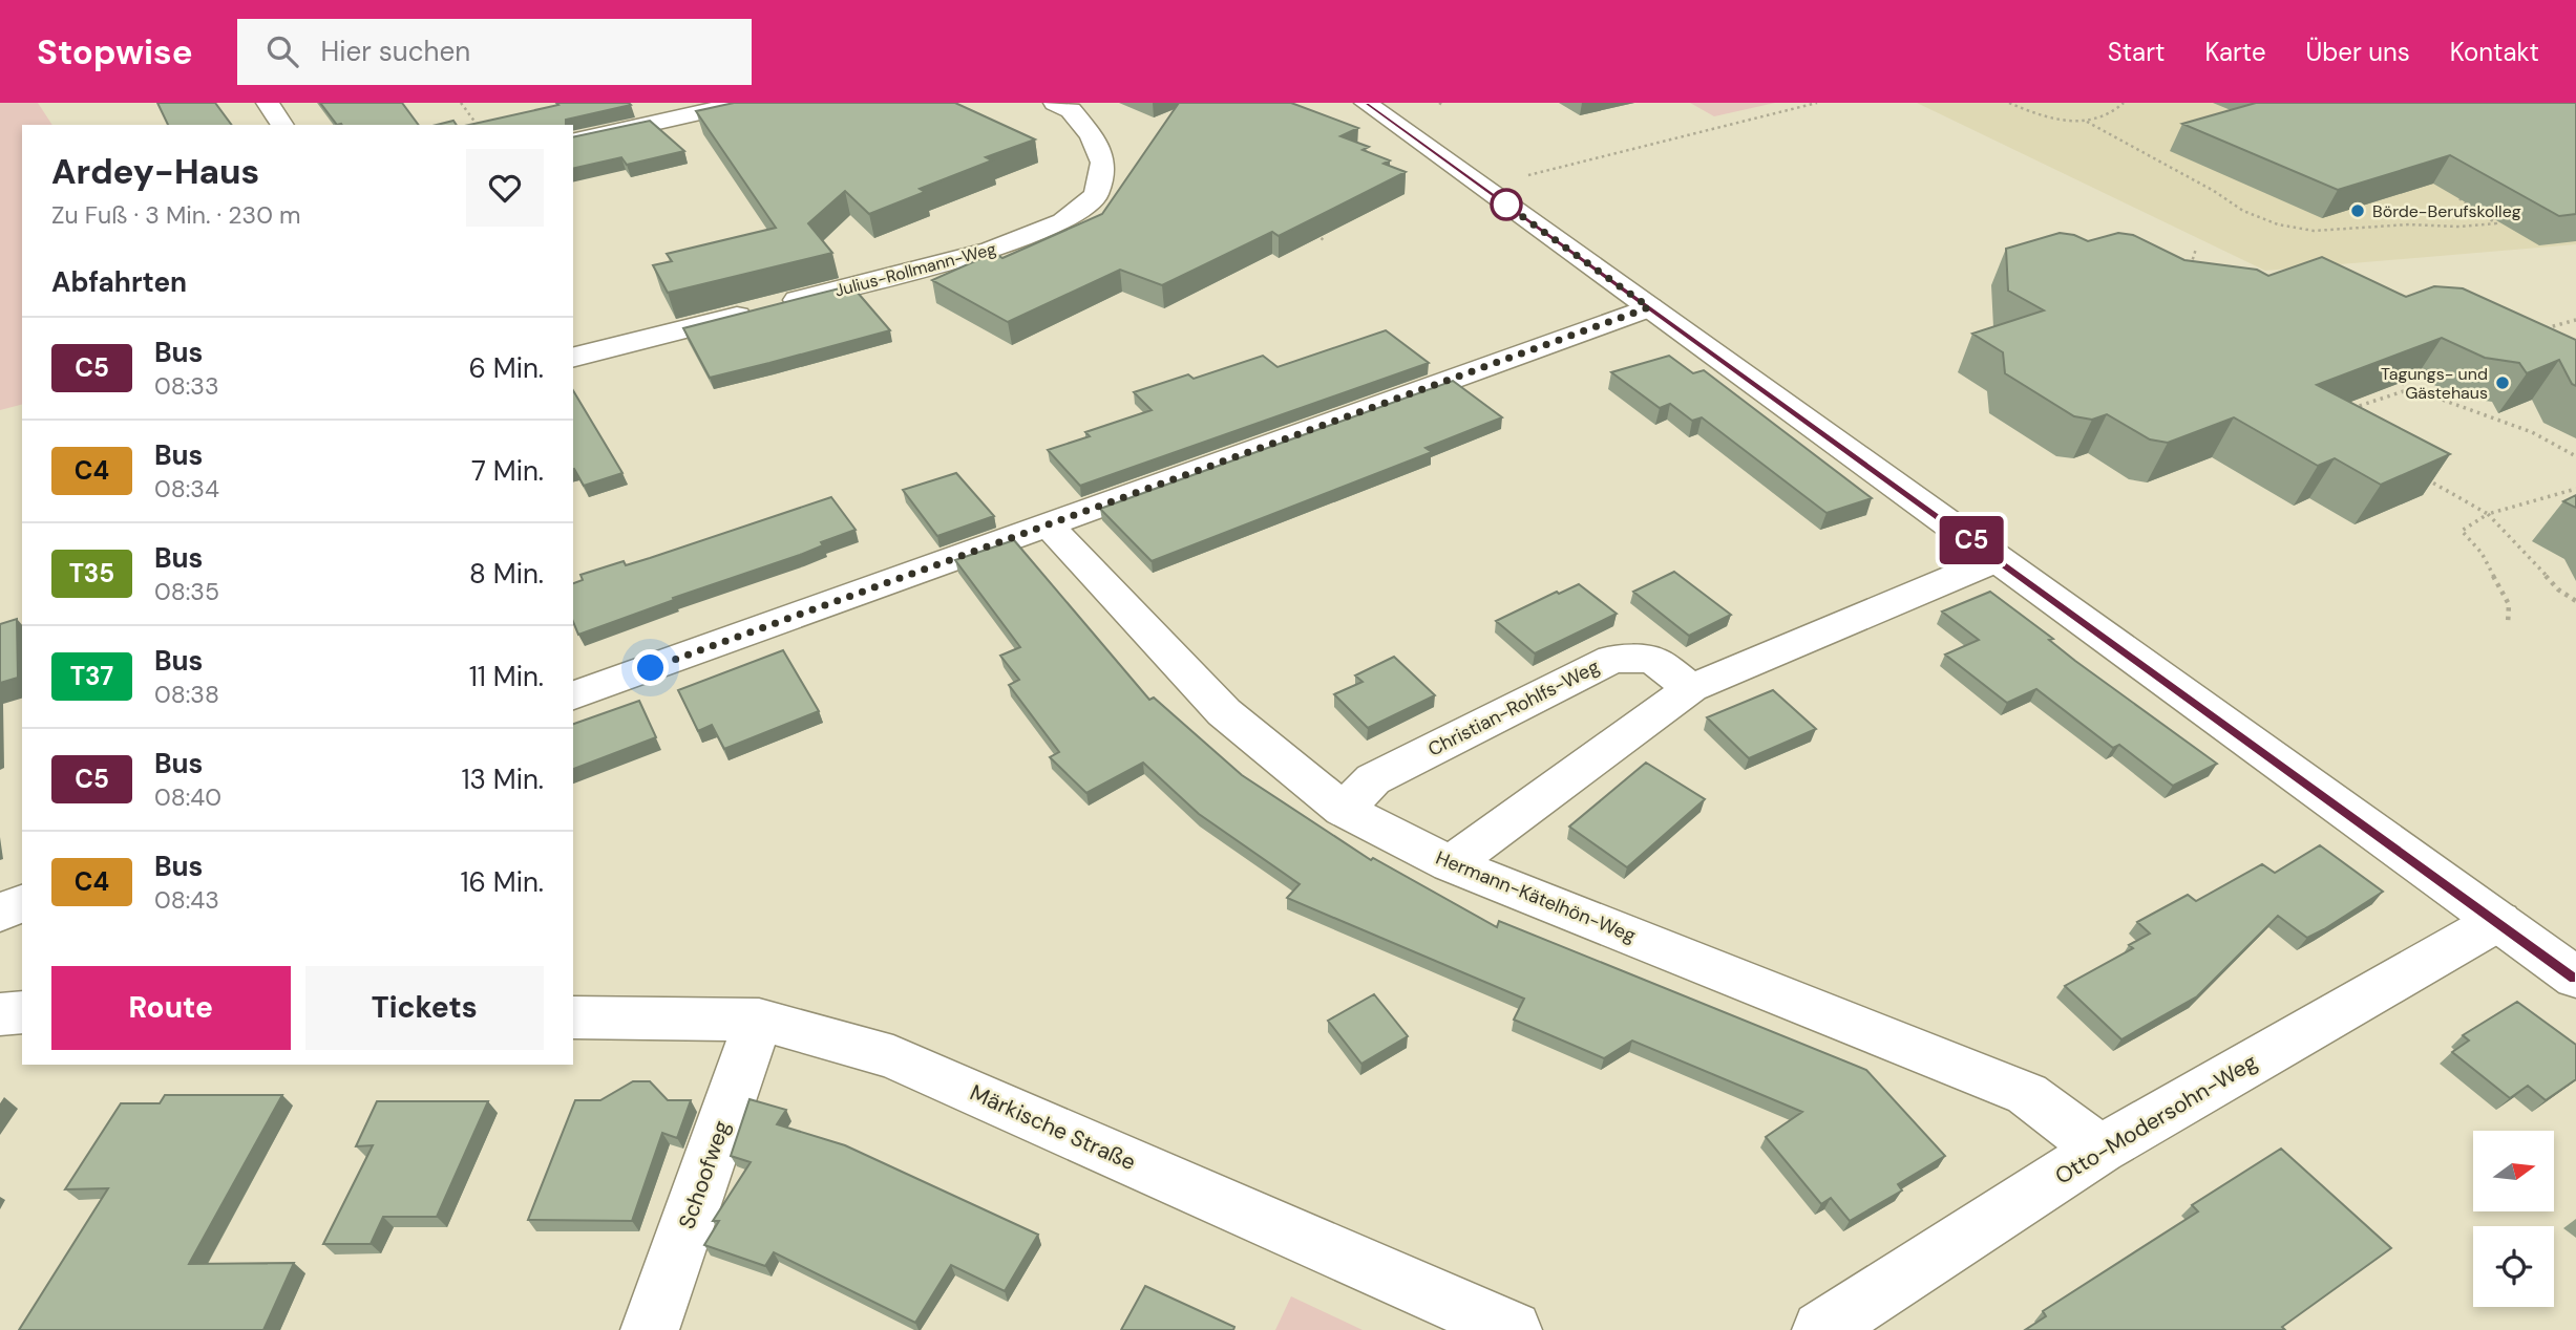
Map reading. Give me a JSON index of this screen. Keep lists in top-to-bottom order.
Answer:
{
  "streets": {
    "street": [
      "Julius-Rollmann-Weg",
      "Christian-Rohlfs-Weg",
      "Hermann-Kätelhön-Weg",
      "Otto-Modersohn-Weg",
      "Märkische Straße",
      "Schoofweg"
    ]
  },
  "crossings": [
    ["Christian-Rohlfs-Weg", "Hermann-Kätelhön-Weg"],
    ["Hermann-Kätelhön-Weg", "Otto-Modersohn-Weg"],
    ["Märkische Straße", "Schoofweg"]
  ],
  "places": ["Börde-Berufskolleg", "Tagungs- und Gästehaus"],
  "lines": ["bus line C5"],
  "north": "right",
  "page": {
    "header": "Stopwise",
    "search": "Hier suchen",
    "nav": [
      "Start",
      "Karte",
      "Über uns",
      "Kontakt"
    ],
    "on_map": "C5",
    "heading": [
      ["Ardey-Haus", "Zu Fuß · 3 Min. · 230 m"],
      "Abfahrten"
    ],
    "list": [
      {
        "mark": "C5",
        "name": "Bus",
        "note": "08:33",
        "value": "6 Min."
      },
      {
        "mark": "C4",
        "name": "Bus",
        "note": "08:34",
        "value": "7 Min."
      },
      {
        "mark": "T35",
        "name": "Bus",
        "note": "08:35",
        "value": "8 Min."
      },
      {
        "mark": "T37",
        "name": "Bus",
        "note": "08:38",
        "value": "11 Min."
      },
      {
        "mark": "C5",
        "name": "Bus",
        "note": "08:40",
        "value": "13 Min."
      },
      {
        "mark": "C4",
        "name": "Bus",
        "note": "08:43",
        "value": "16 Min."
      }
    ],
    "buttons": ["Route", "Tickets"]
  }
}
